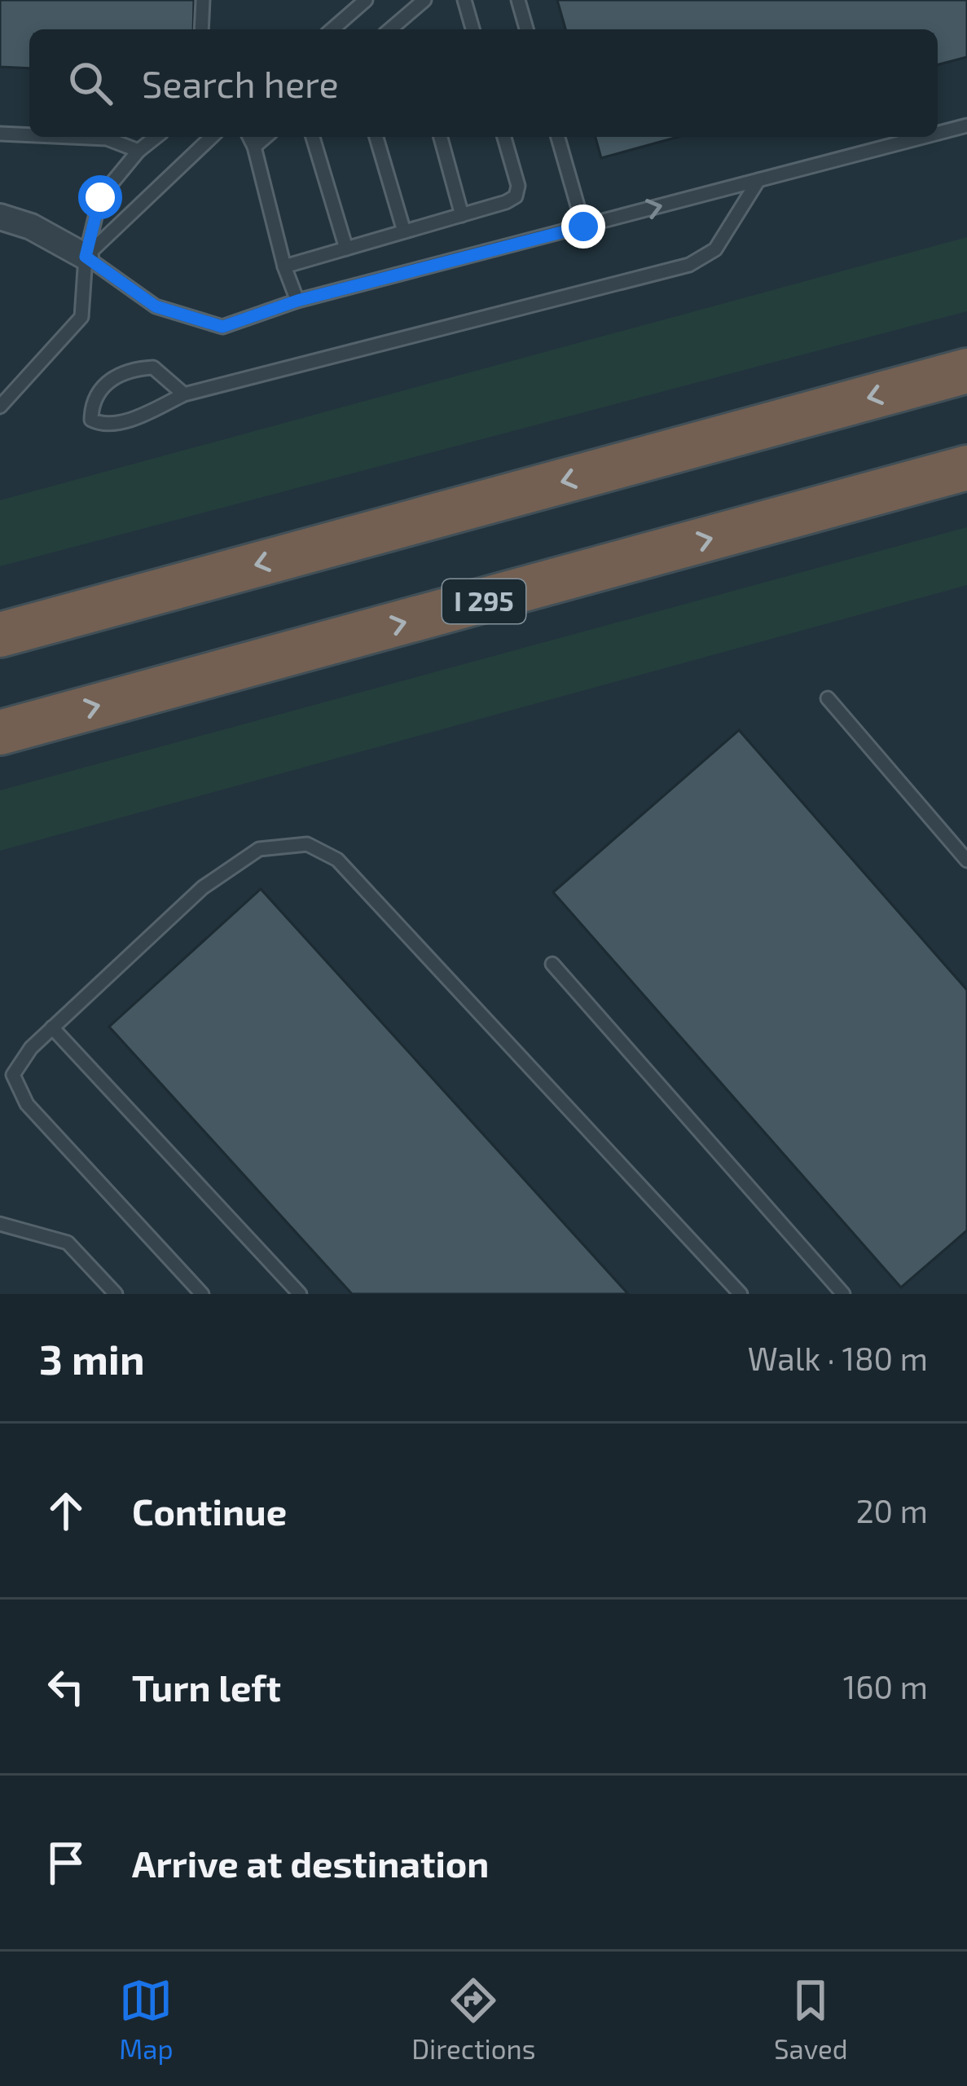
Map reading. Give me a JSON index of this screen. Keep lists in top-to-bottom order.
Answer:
{
  "streets": {
    "highway": ["I 295"]
  },
  "page": {
    "search": "Search here",
    "heading": ["3 min", "Walk · 180 m"],
    "list": [
      ["Continue", "20 m"],
      ["Turn left", "160 m"],
      "Arrive at destination"
    ],
    "nav": ["Map", "Directions", "Saved"]
  }
}
